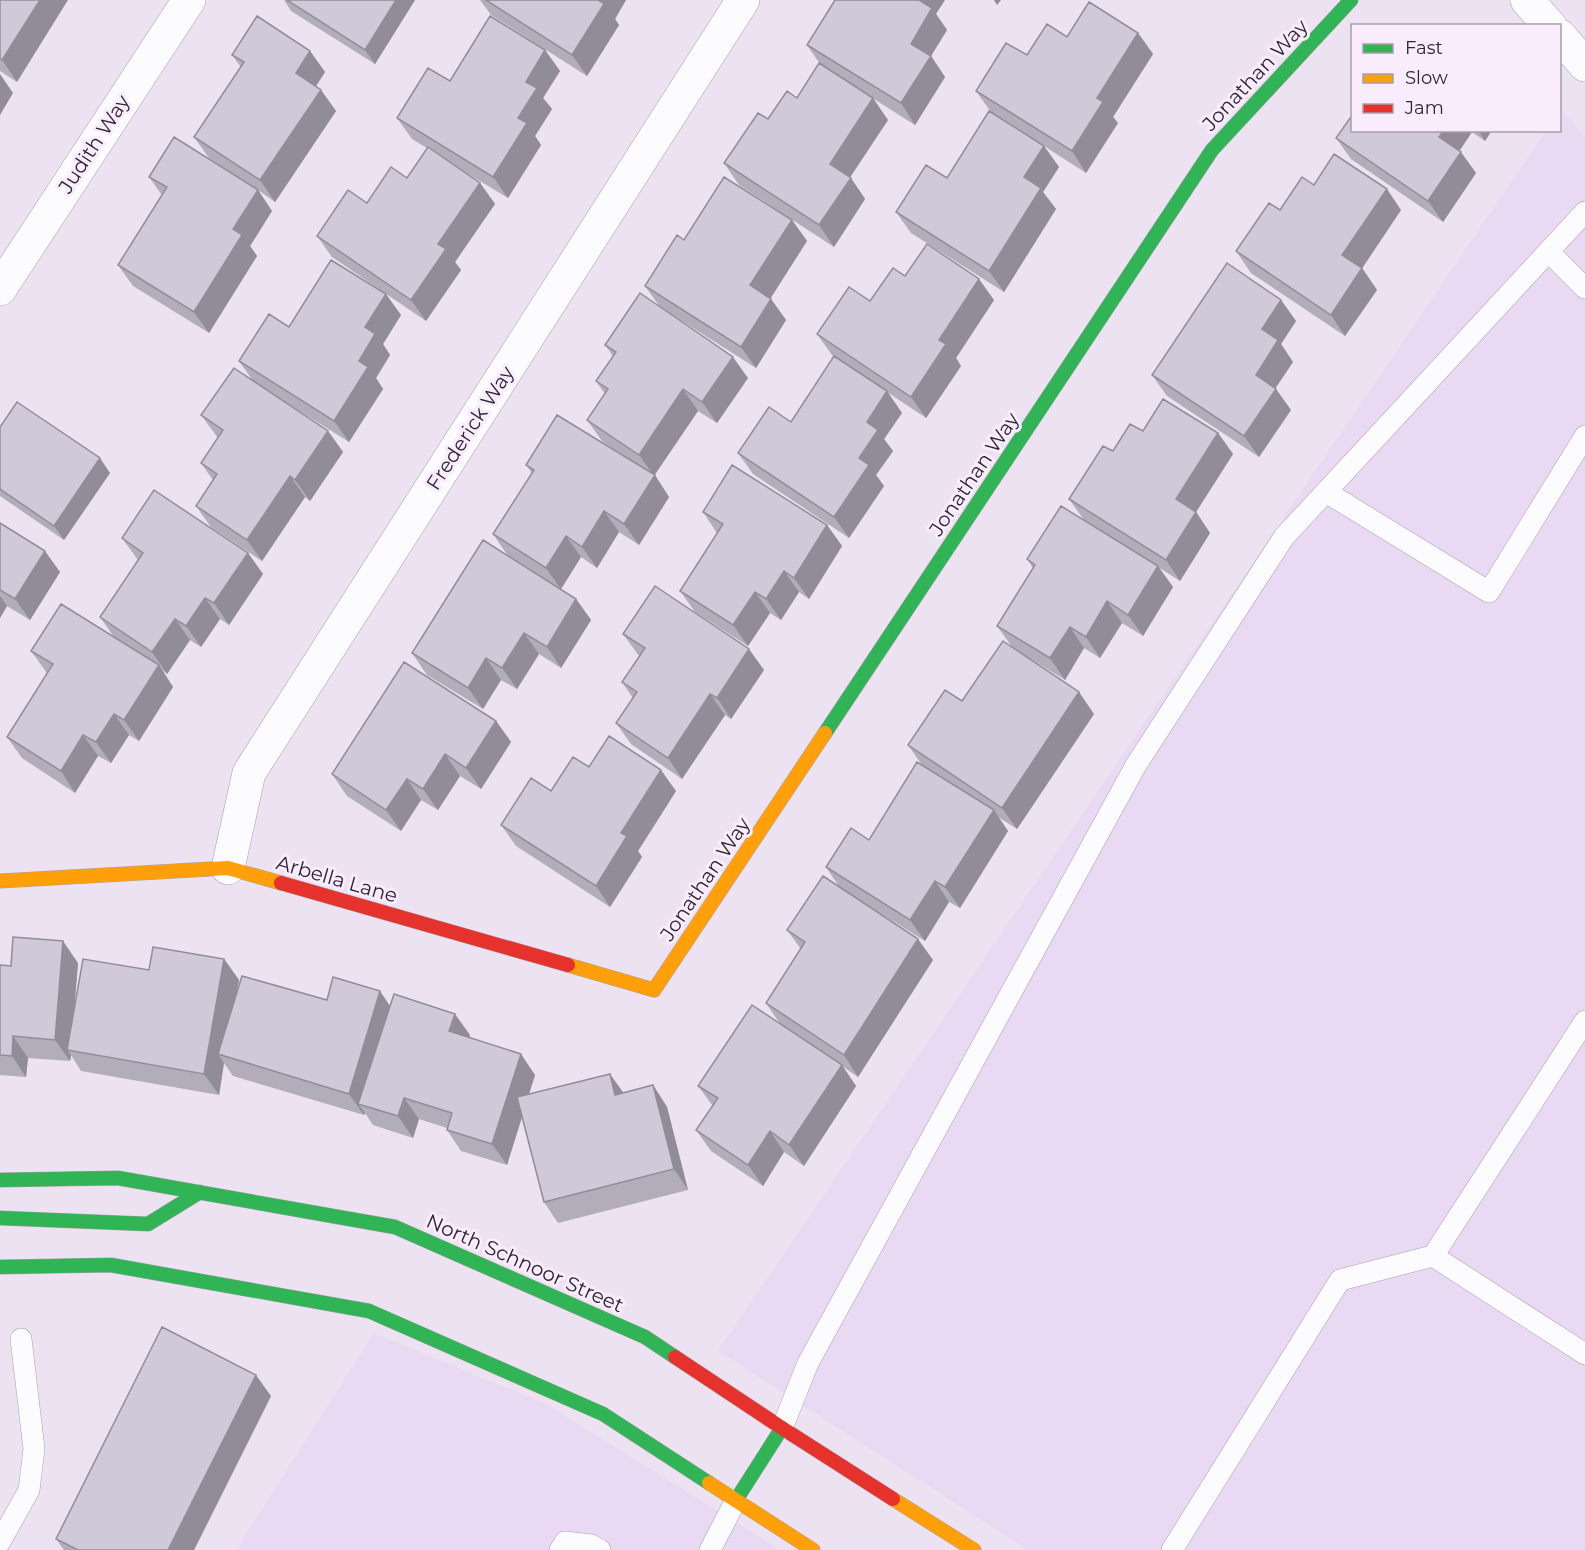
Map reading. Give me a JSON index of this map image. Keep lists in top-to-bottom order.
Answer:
{
  "streets": {
    "street": [
      "Jonathan Way",
      "Judith Way",
      "Frederick Way",
      "Arbella Lane",
      "North Schnoor Street"
    ]
  },
  "crossings": [
    ["Jonathan Way", "Arbella Lane"],
    ["Frederick Way", "Arbella Lane"]
  ],
  "legend": ["Fast", "Slow", "Jam"]
}
